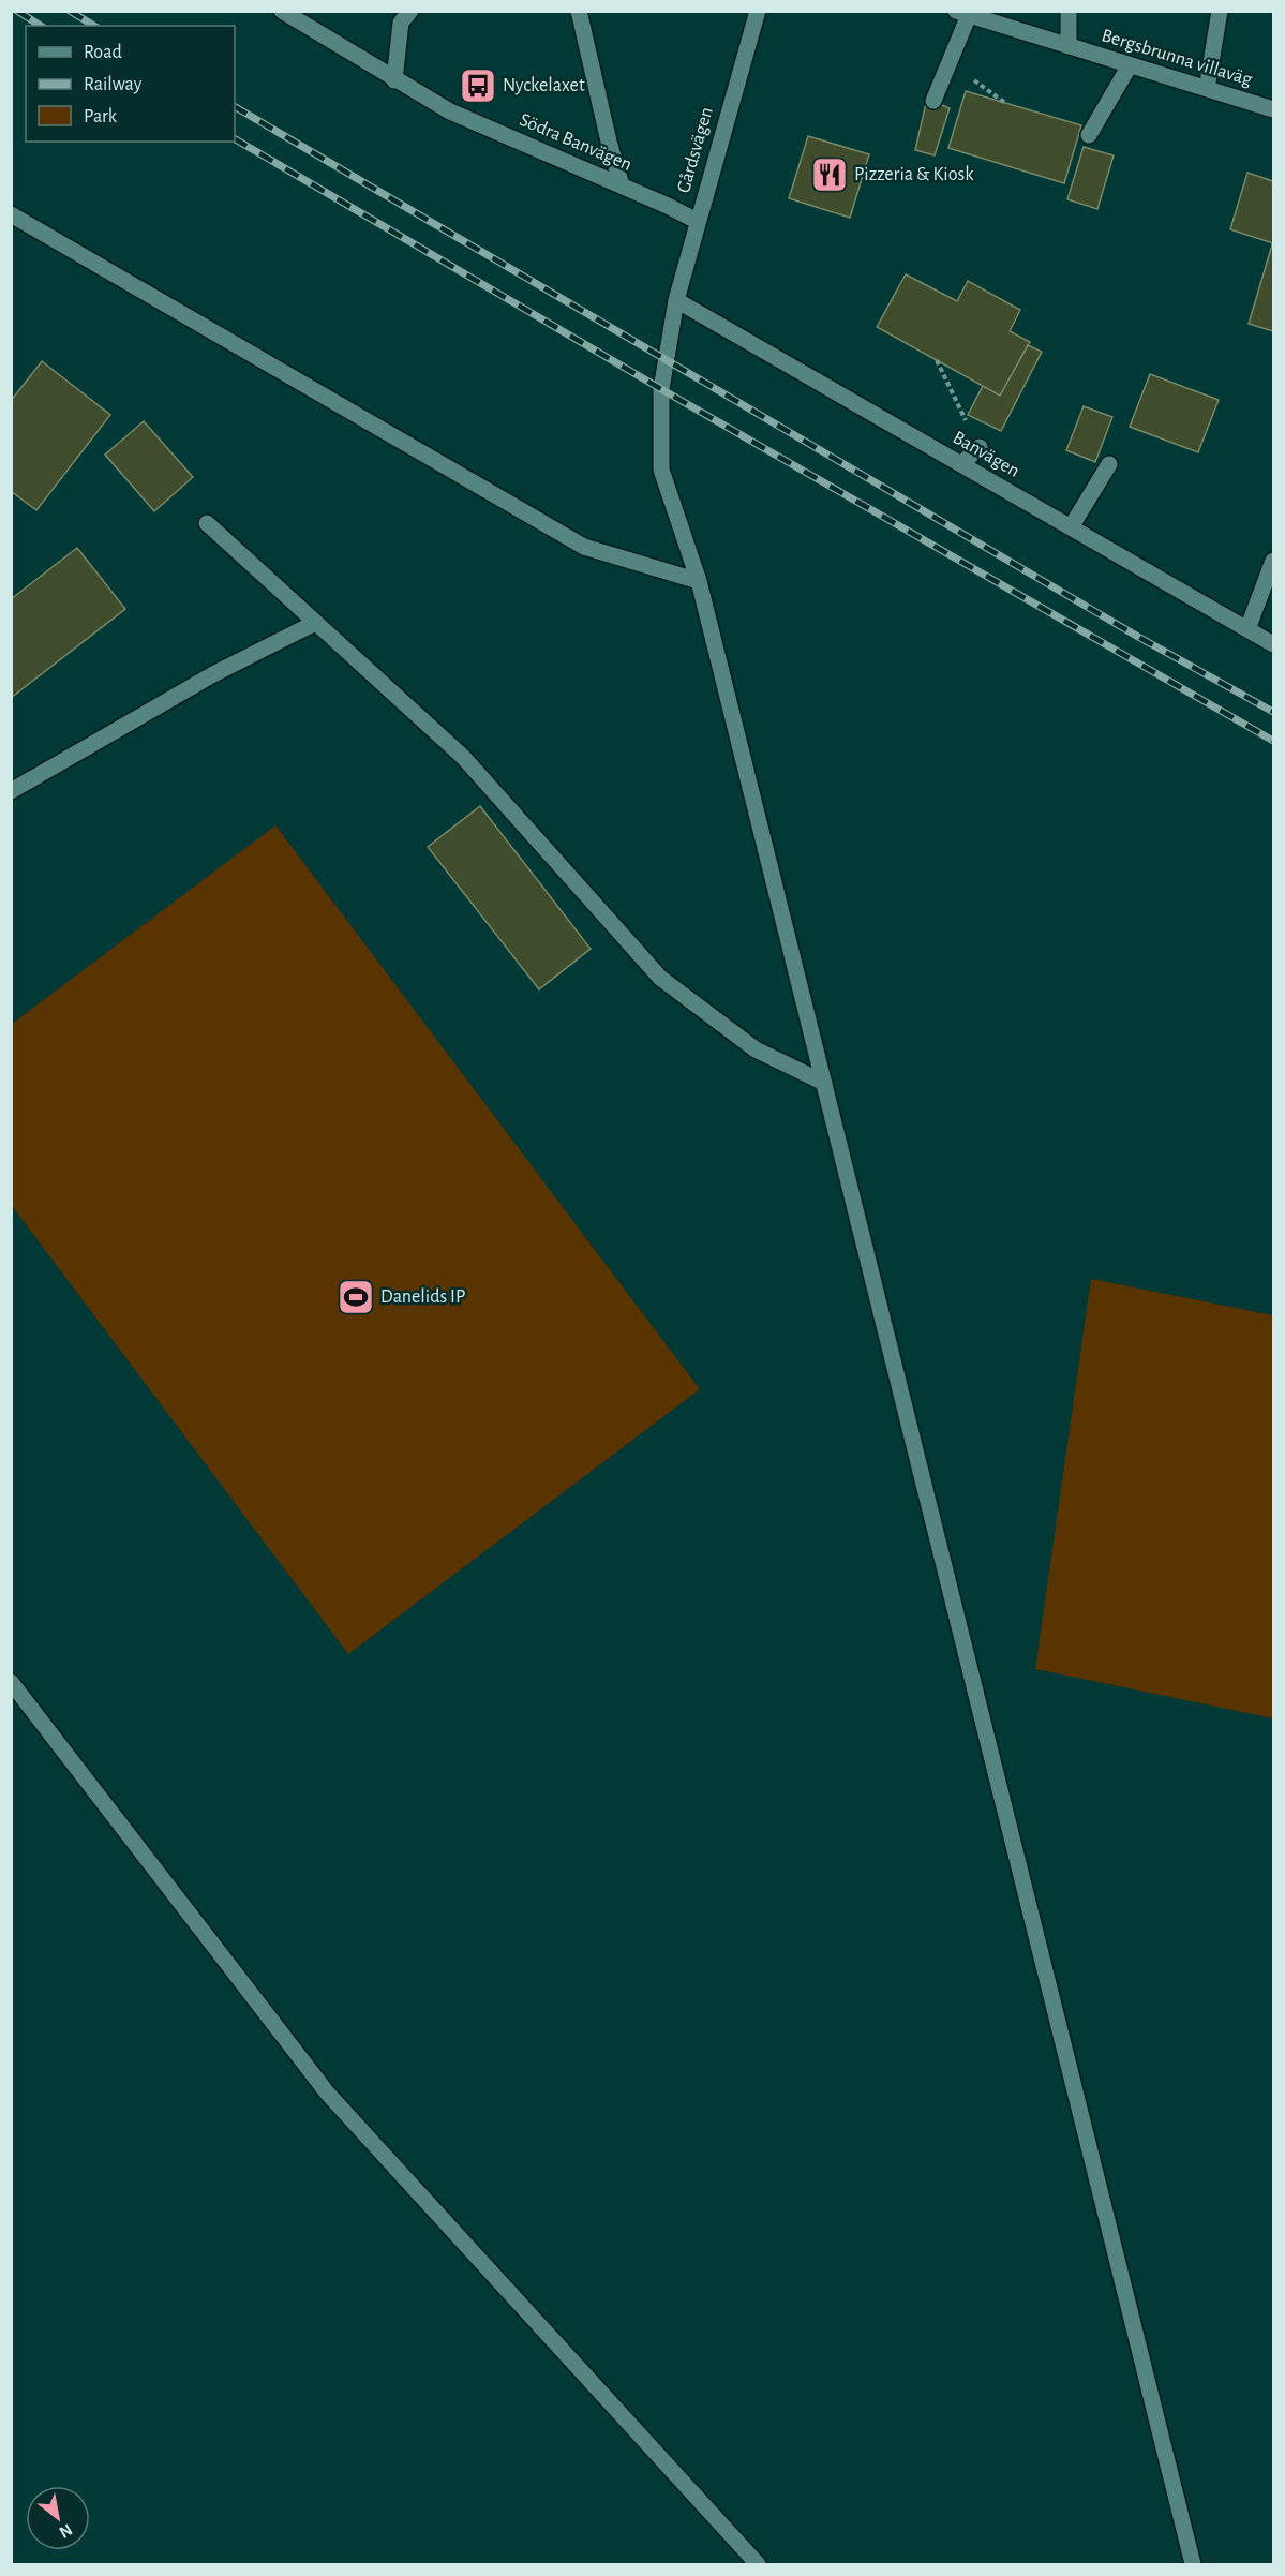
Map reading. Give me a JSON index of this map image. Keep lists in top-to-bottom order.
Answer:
{
  "streets": {
    "street": [
      "Bergsbrunna villaväg",
      "Södra Banvägen",
      "Gårdsvägen",
      "Banvägen"
    ]
  },
  "crossings": [
    ["Södra Banvägen", "Gårdsvägen"],
    ["Gårdsvägen", "Banvägen"]
  ],
  "places": {
    "bus stop": ["Nyckelaxet"],
    "restaurant": ["Pizzeria & Kiosk"],
    "sports": ["Danelids IP"]
  },
  "legend": ["Road", "Railway", "Park"],
  "north": "bottom right"
}
